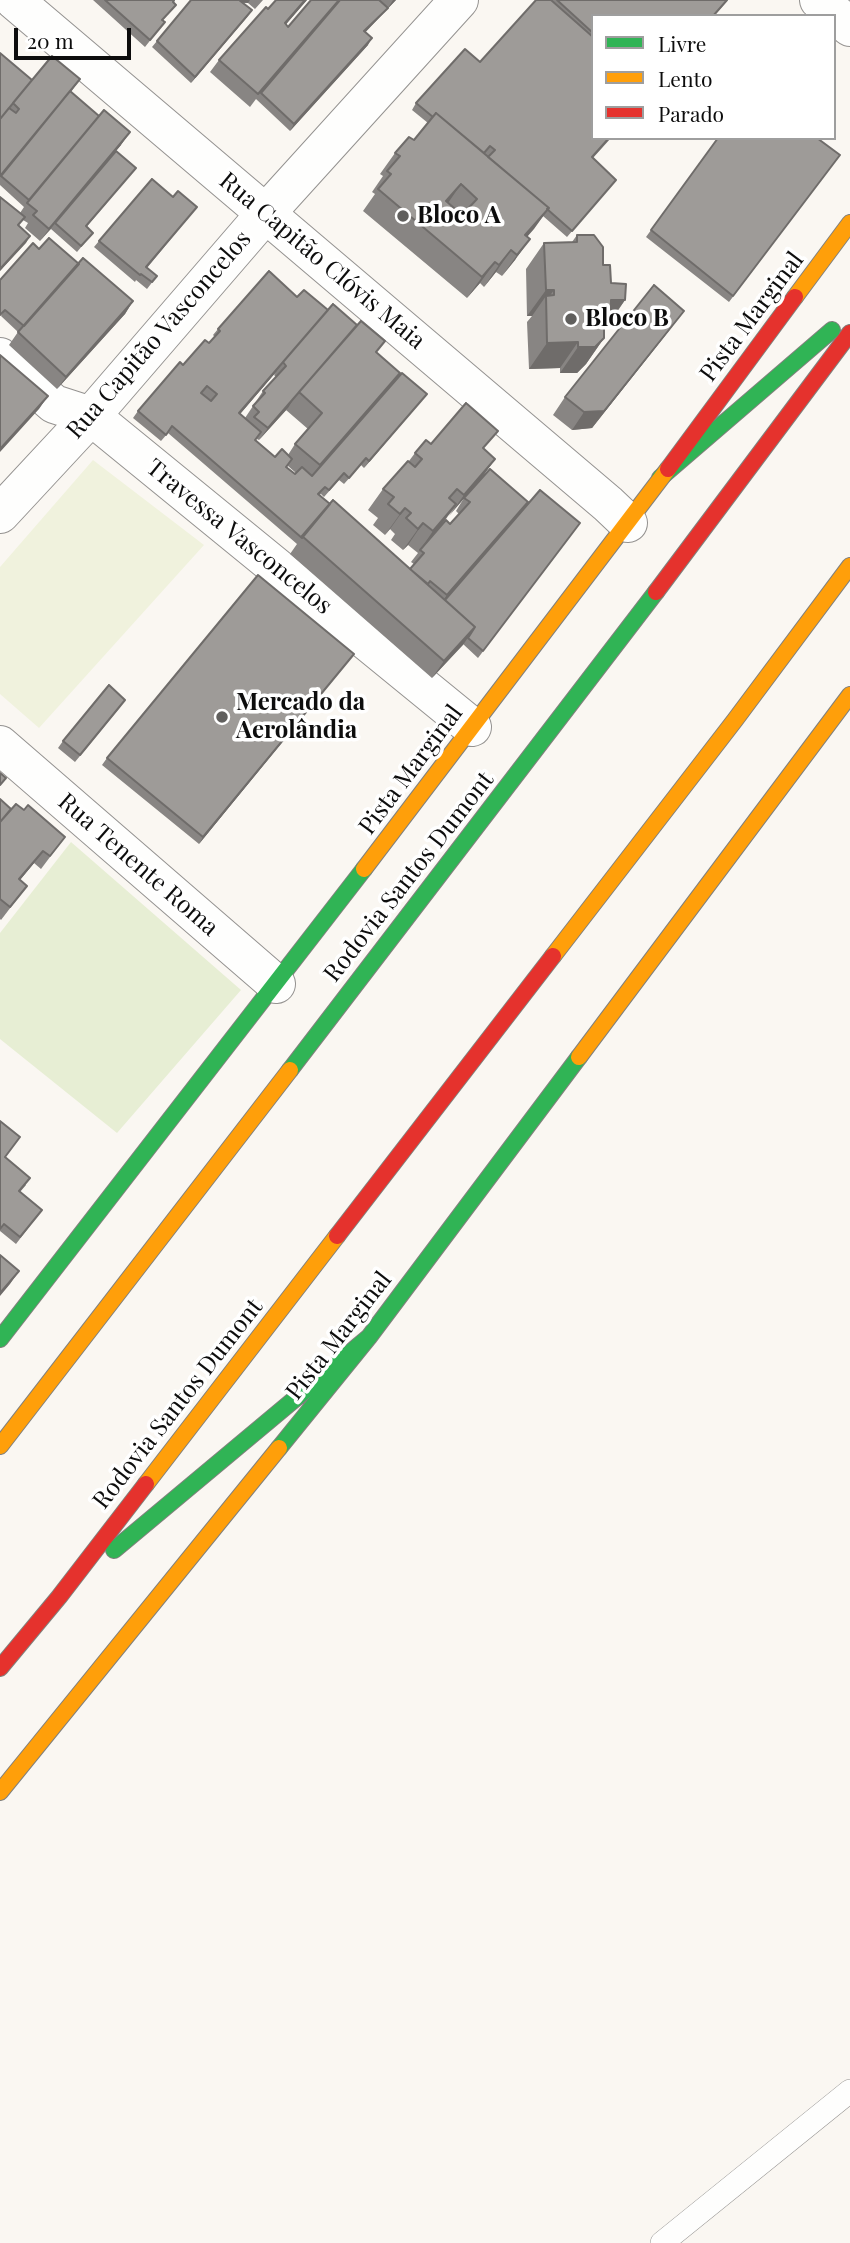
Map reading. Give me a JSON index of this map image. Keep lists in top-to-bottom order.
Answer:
{
  "streets": {
    "main road": ["Pista Marginal", "Rodovia Santos Dumont"],
    "street": [
      "Rua Capitão Clóvis Maia",
      "Rua Capitão Vasconcelos",
      "Travessa Vasconcelos",
      "Rua Tenente Roma"
    ]
  },
  "crossings": [
    ["Rua Capitão Clóvis Maia", "Pista Marginal"],
    ["Rua Capitão Clóvis Maia", "Rua Capitão Vasconcelos"],
    ["Pista Marginal", "Travessa Vasconcelos"],
    ["Pista Marginal", "Rua Tenente Roma"],
    ["Rua Capitão Vasconcelos", "Travessa Vasconcelos"]
  ],
  "places": ["Bloco A", "Bloco B", "Mercado da Aerolândia"],
  "legend": ["Livre", "Lento", "Parado"],
  "scale_bar": "20 m"
}
